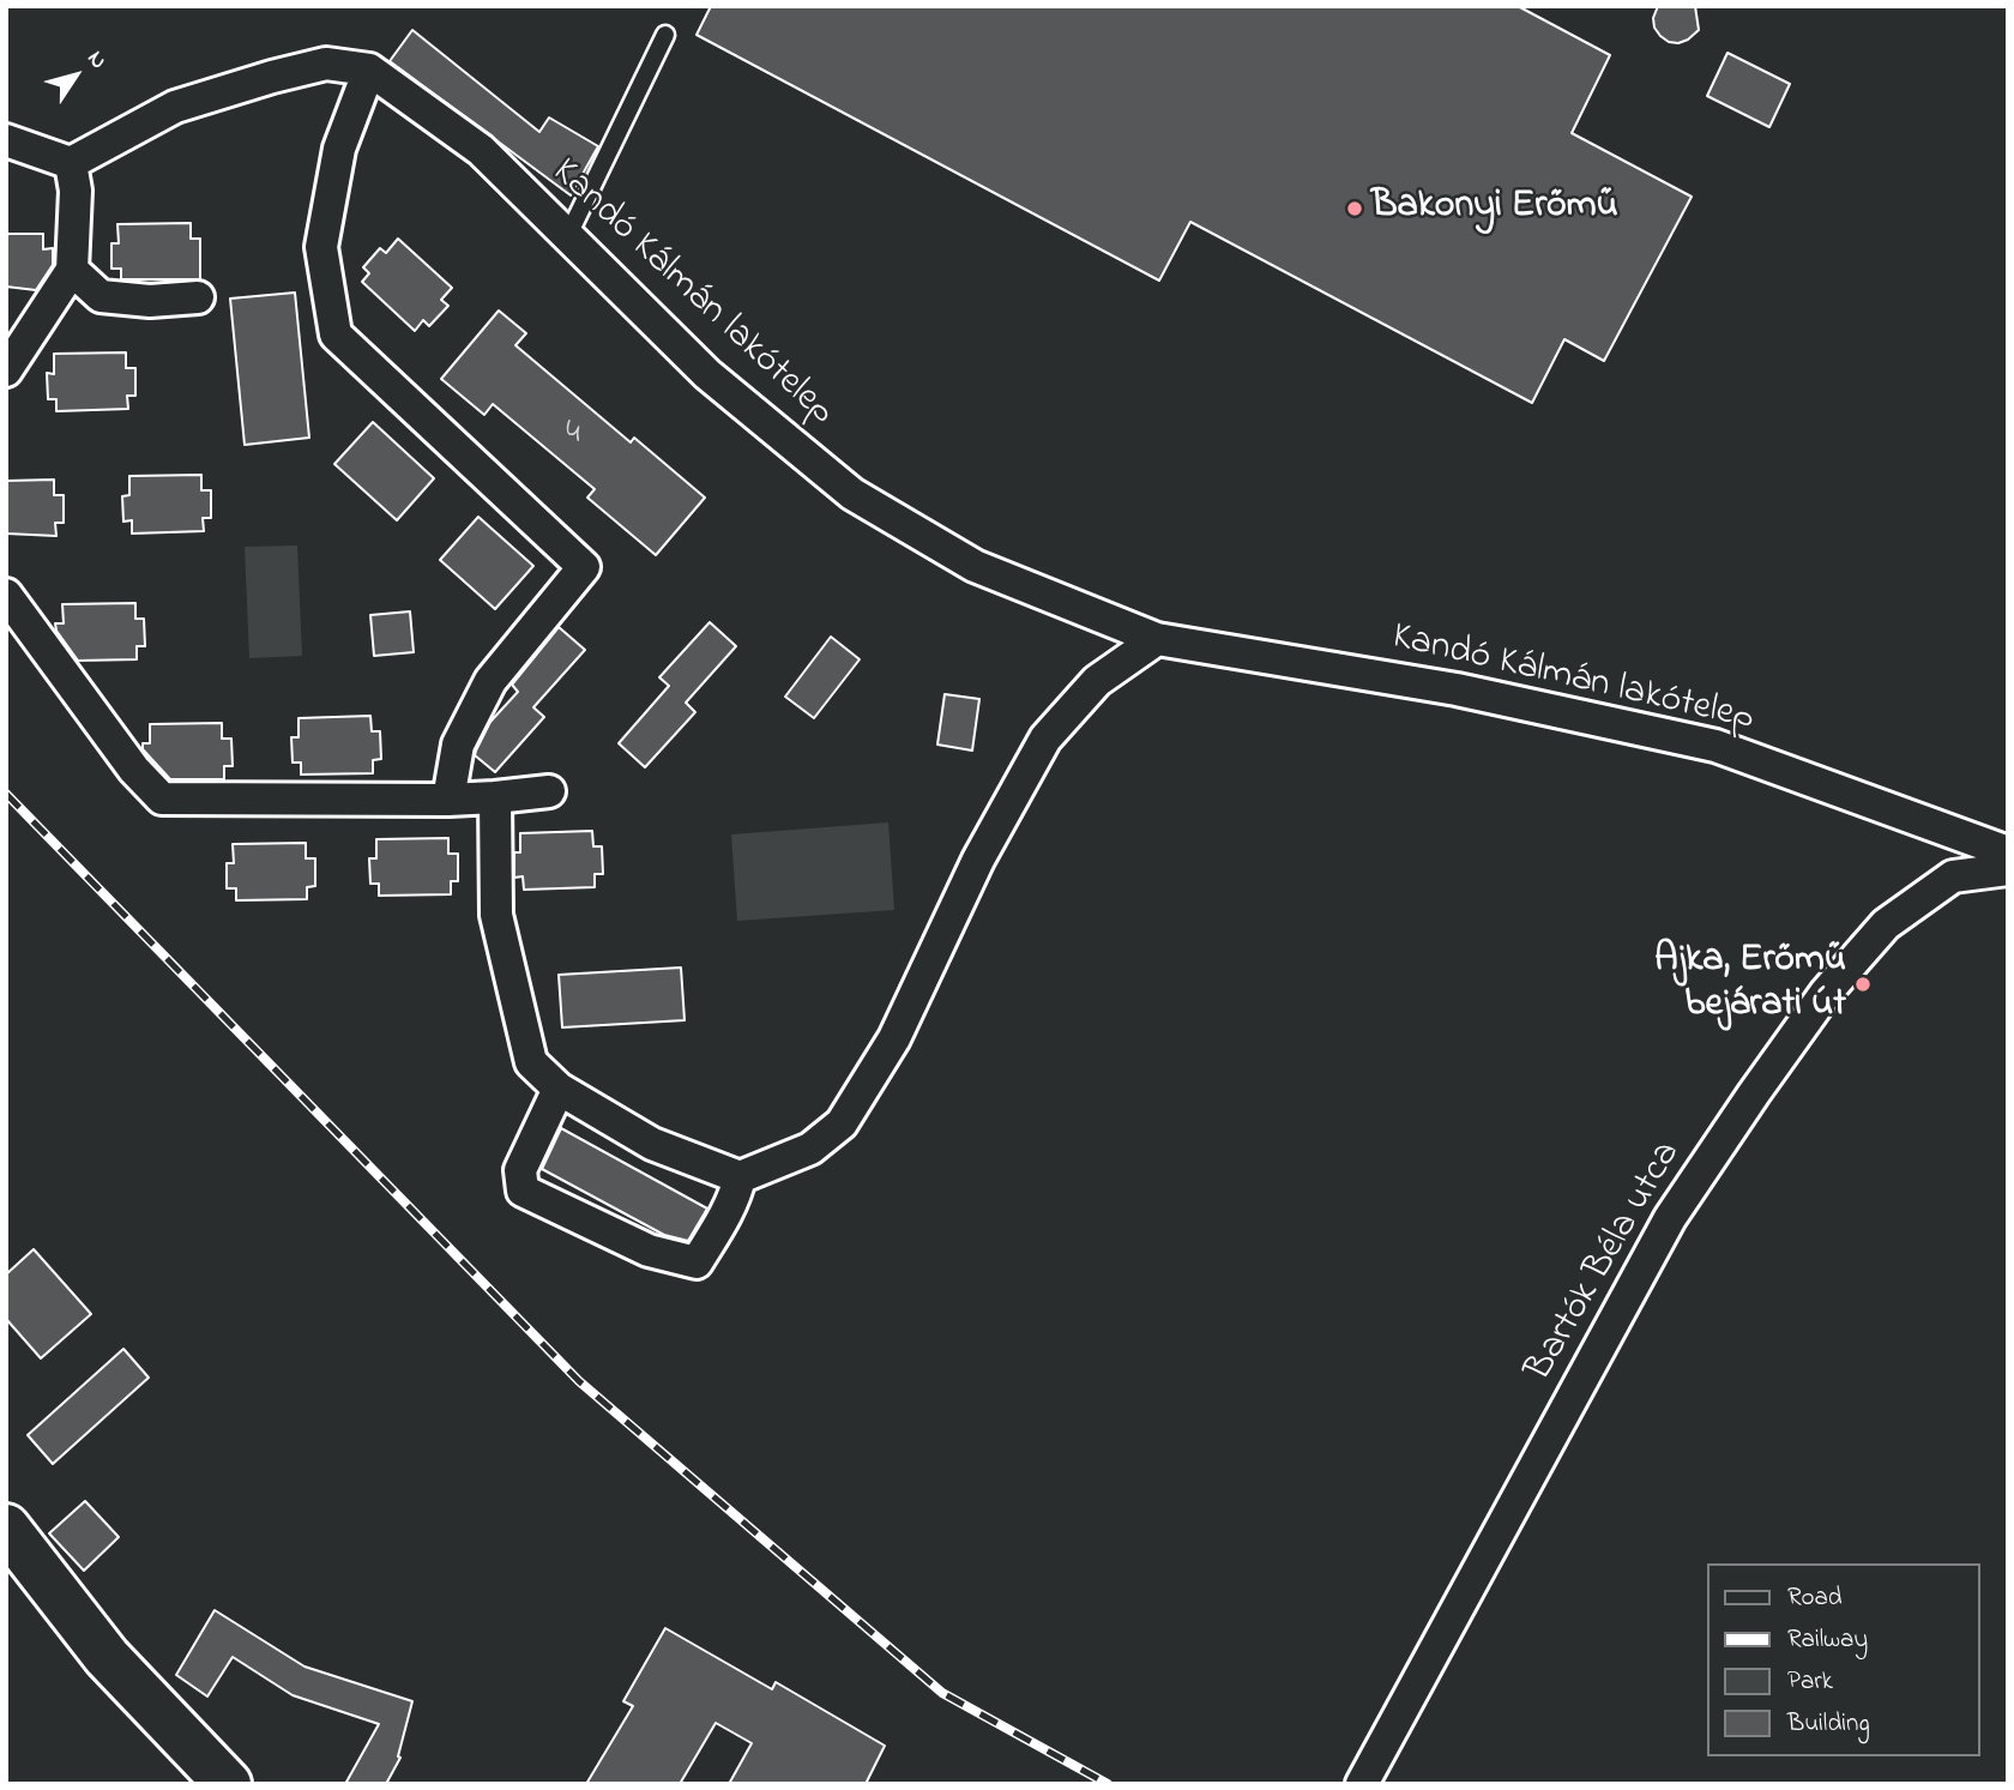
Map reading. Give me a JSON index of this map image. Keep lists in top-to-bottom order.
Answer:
{
  "streets": {
    "street": ["Kandó Kálmán lakótelep", "Bartók Béla utca"]
  },
  "places": ["Bakonyi Erőmű", "Ajka, Erőmű bejárati út"],
  "house_numbers": ["4"],
  "legend": [
    "Road",
    "Railway",
    "Park",
    "Building"
  ],
  "north": "top right"
}
